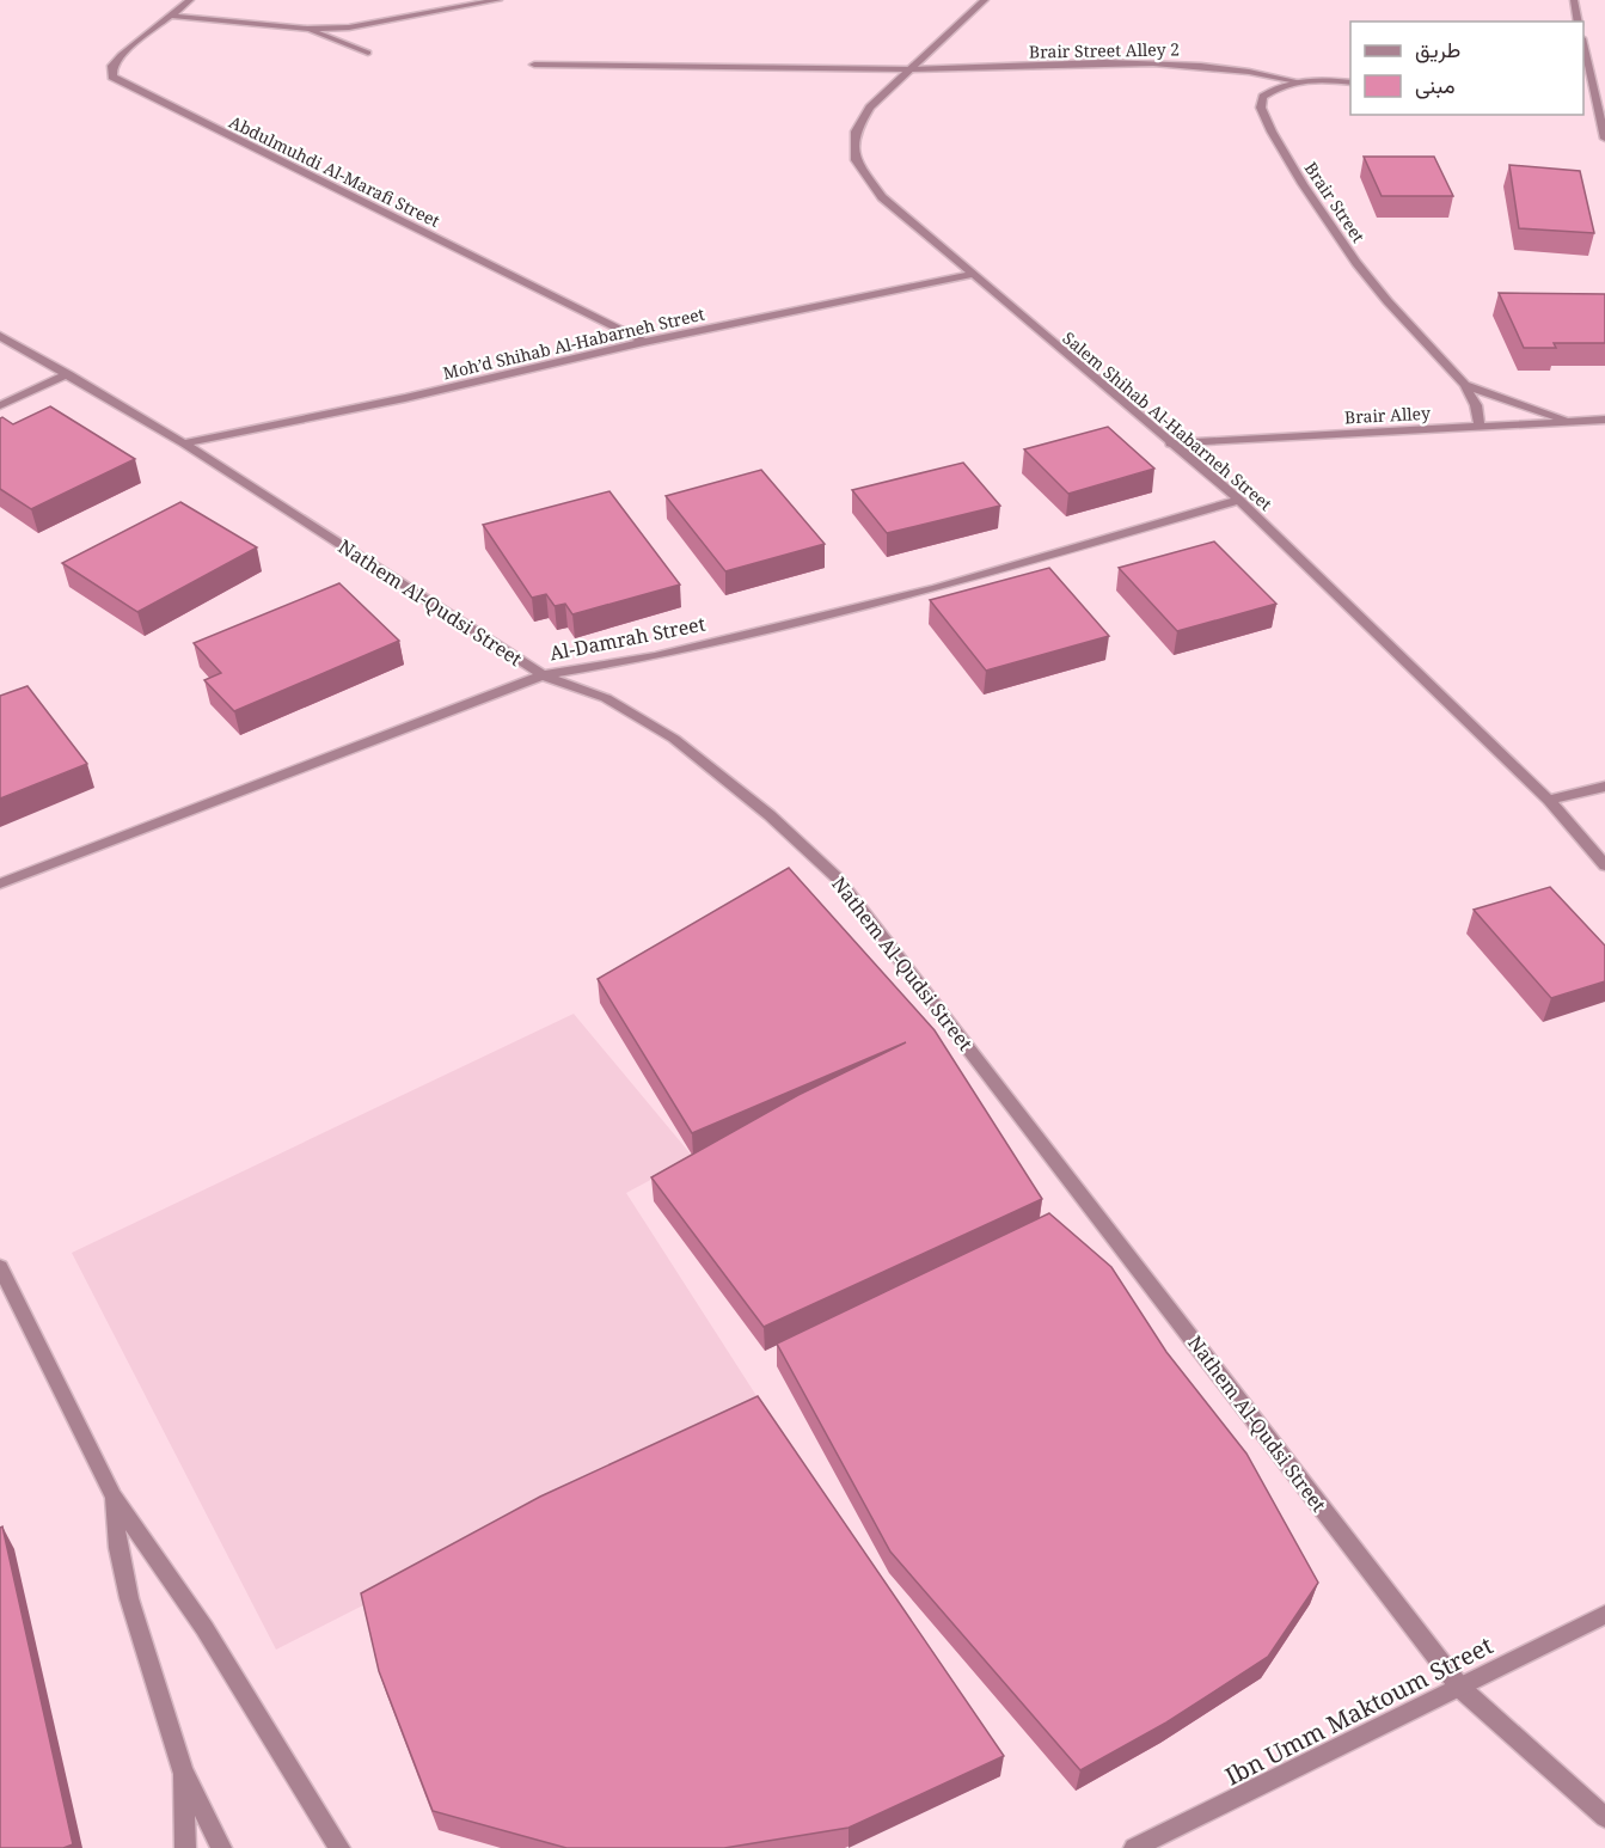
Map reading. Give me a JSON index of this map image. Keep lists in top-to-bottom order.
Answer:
{
  "streets": {
    "street": [
      "Brair Street Alley 2",
      "Abdulmuhdi Al-Marafi Street",
      "Brair Street",
      "Moh’d Shihab Al-Habarneh Street",
      "Brair Alley",
      "Salem Shihab Al-Habarneh Street",
      "Nathem Al-Qudsi Street",
      "Al-Damrah Street",
      "Ibn Umm Maktoum Street"
    ]
  },
  "crossings": [
    ["Brair Street Alley 2", "Brair Street"],
    ["Brair Street Alley 2", "Salem Shihab Al-Habarneh Street"],
    ["Abdulmuhdi Al-Marafi Street", "Moh’d Shihab Al-Habarneh Street"],
    ["Brair Street", "Brair Alley"],
    ["Moh’d Shihab Al-Habarneh Street", "Salem Shihab Al-Habarneh Street"],
    ["Moh’d Shihab Al-Habarneh Street", "Nathem Al-Qudsi Street"],
    ["Brair Alley", "Salem Shihab Al-Habarneh Street"],
    ["Salem Shihab Al-Habarneh Street", "Al-Damrah Street"],
    ["Nathem Al-Qudsi Street", "Al-Damrah Street"],
    ["Nathem Al-Qudsi Street", "Ibn Umm Maktoum Street"]
  ],
  "legend": ["طريق", "مبنى"]
}
